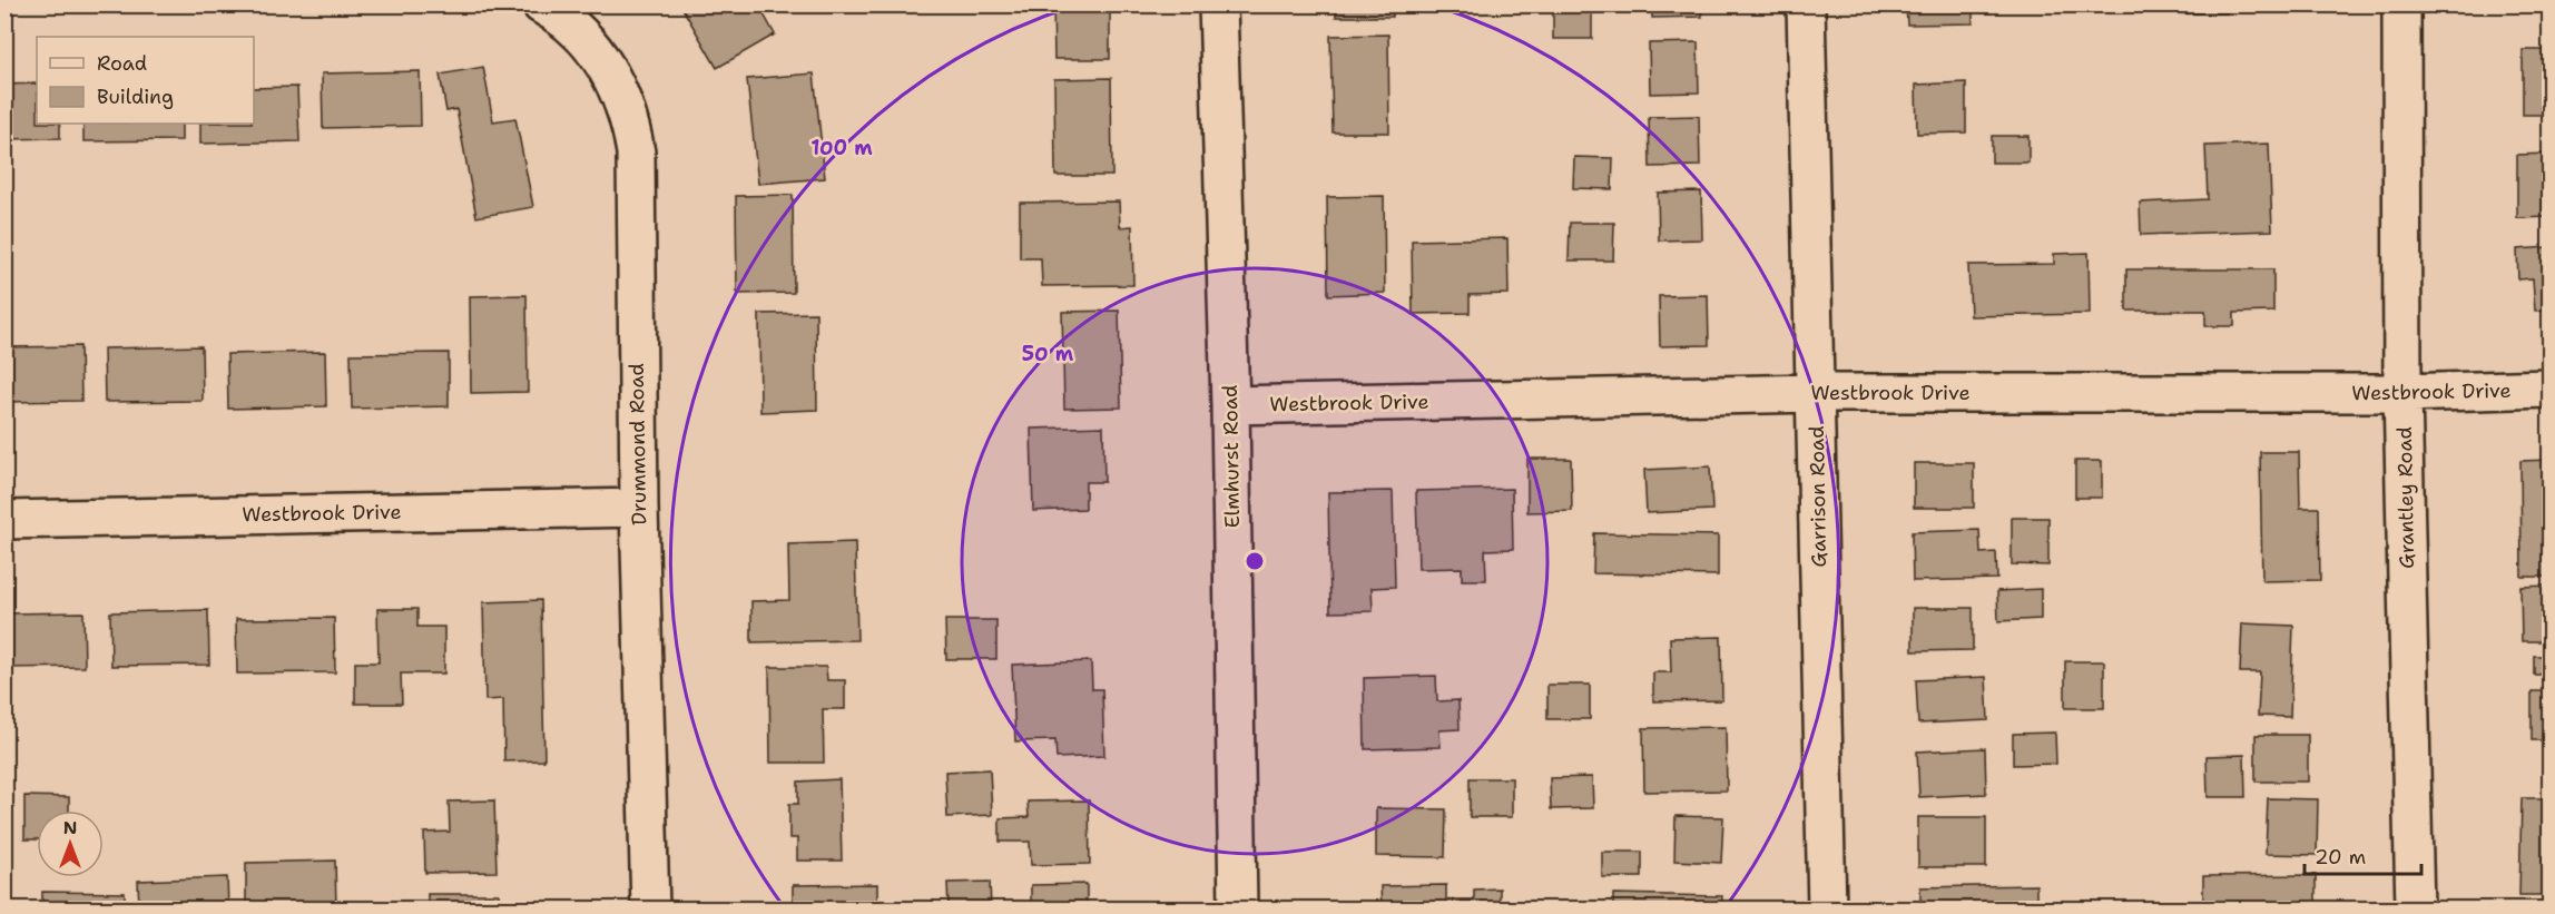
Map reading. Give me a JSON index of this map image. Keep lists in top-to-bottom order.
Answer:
{
  "streets": {
    "street": [
      "Westbrook Drive",
      "Drummond Road",
      "Elmhurst Road",
      "Garrison Road",
      "Grantley Road"
    ]
  },
  "crossings": [
    ["Westbrook Drive", "Drummond Road"],
    ["Westbrook Drive", "Elmhurst Road"],
    ["Westbrook Drive", "Garrison Road"],
    ["Westbrook Drive", "Grantley Road"]
  ],
  "legend": ["Road", "Building"],
  "scale_bar": "20 m",
  "north": "top",
  "rings": ["100 m", "50 m"]
}
